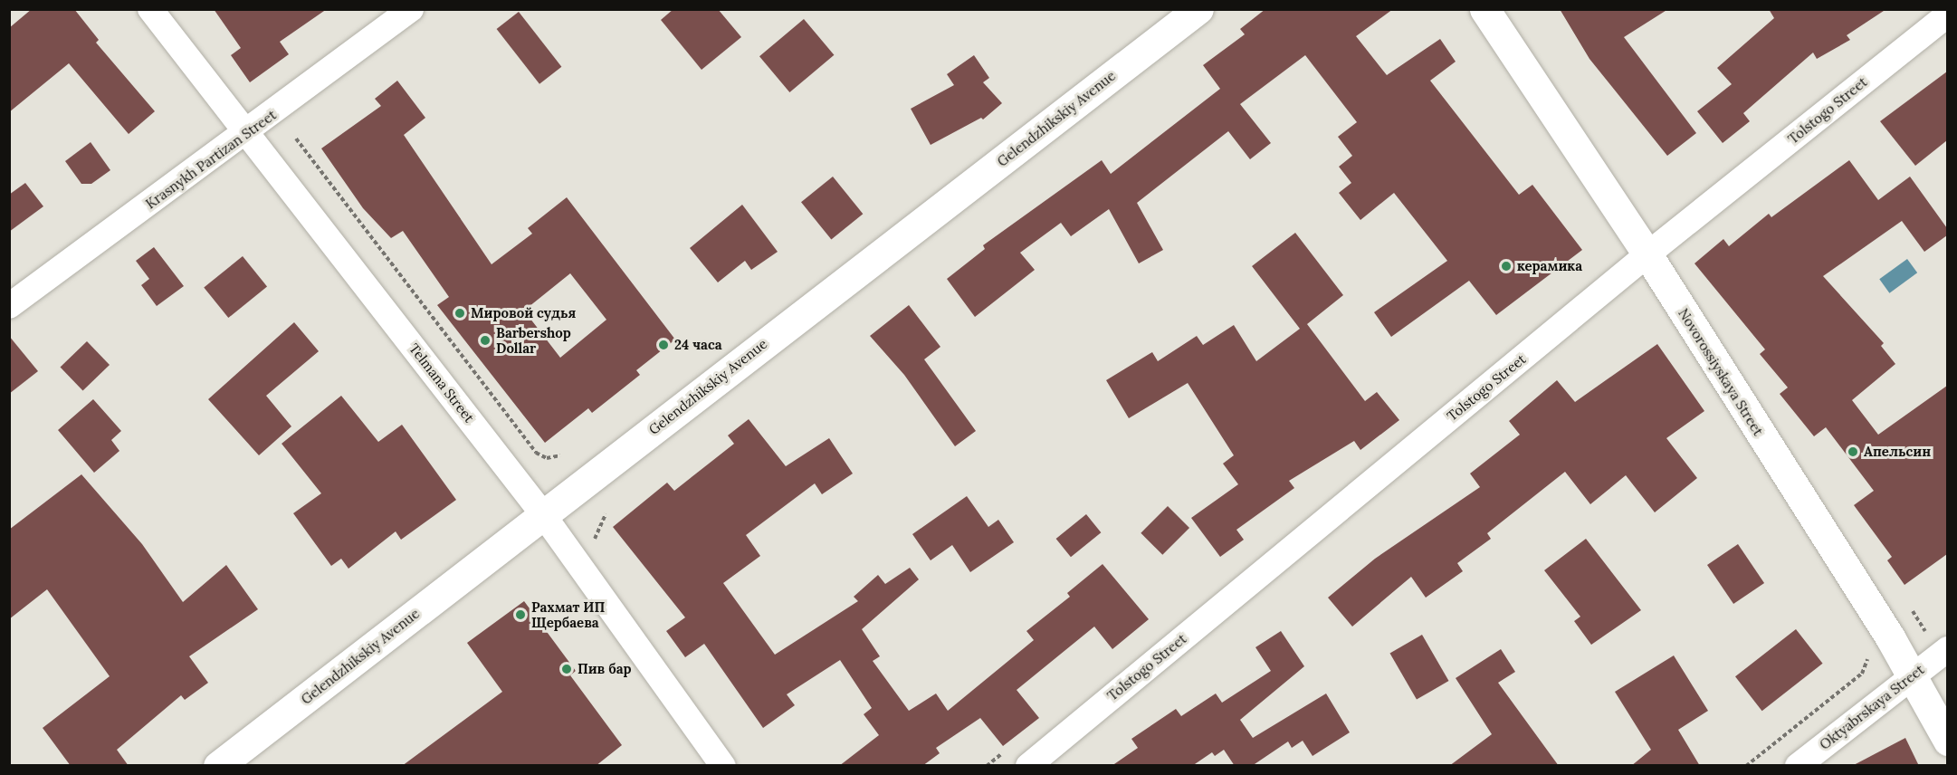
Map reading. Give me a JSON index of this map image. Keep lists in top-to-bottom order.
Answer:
{
  "streets": {
    "main road": ["Gelendzhikskiy Avenue", "Novorossiyskaya Street"],
    "street": [
      "Tolstogo Street",
      "Krasnykh Partizan Street",
      "Telmana Street",
      "Oktyabrskaya Street"
    ]
  },
  "crossings": [
    ["Tolstogo Street", "Novorossiyskaya Street"],
    ["Gelendzhikskiy Avenue", "Telmana Street"],
    ["Krasnykh Partizan Street", "Telmana Street"],
    ["Novorossiyskaya Street", "Oktyabrskaya Street"]
  ],
  "places": [
    "керамика",
    "Мировой судья",
    "Barbershop Dollar",
    "24 часа",
    "Апельсин",
    "Рахмат ИП Щербаева",
    "Пив бар"
  ]
}
